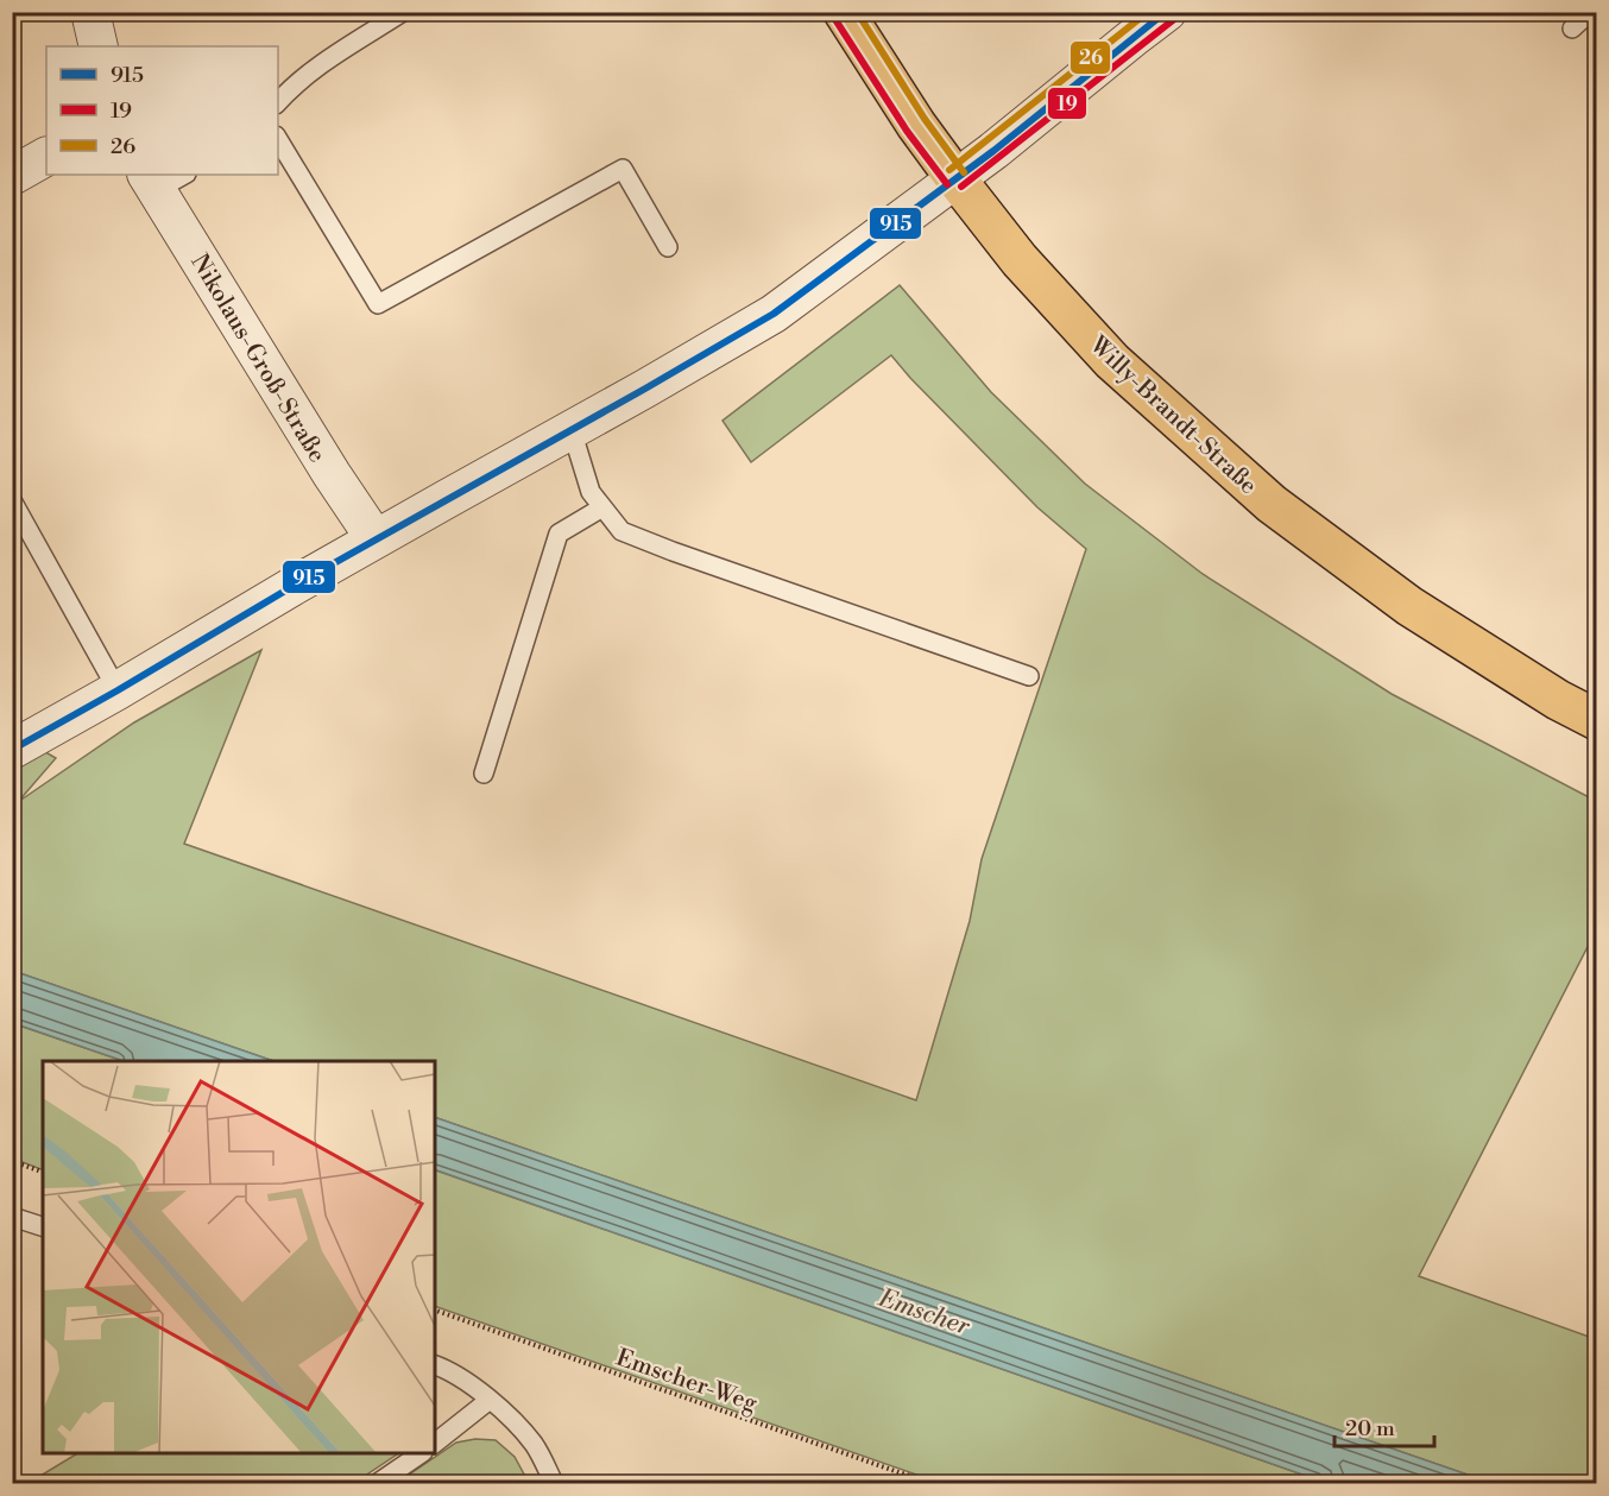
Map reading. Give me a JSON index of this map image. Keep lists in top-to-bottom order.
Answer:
{
  "streets": {
    "main road": ["Willy-Brandt-Straße"],
    "street": ["Nikolaus-Groß-Straße"],
    "path": ["Emscher-Weg"]
  },
  "water": ["Emscher"],
  "lines": ["transit line 915", "transit line 26", "transit line 19"],
  "legend": ["915", "19", "26"],
  "scale_bar": "20 m"
}
